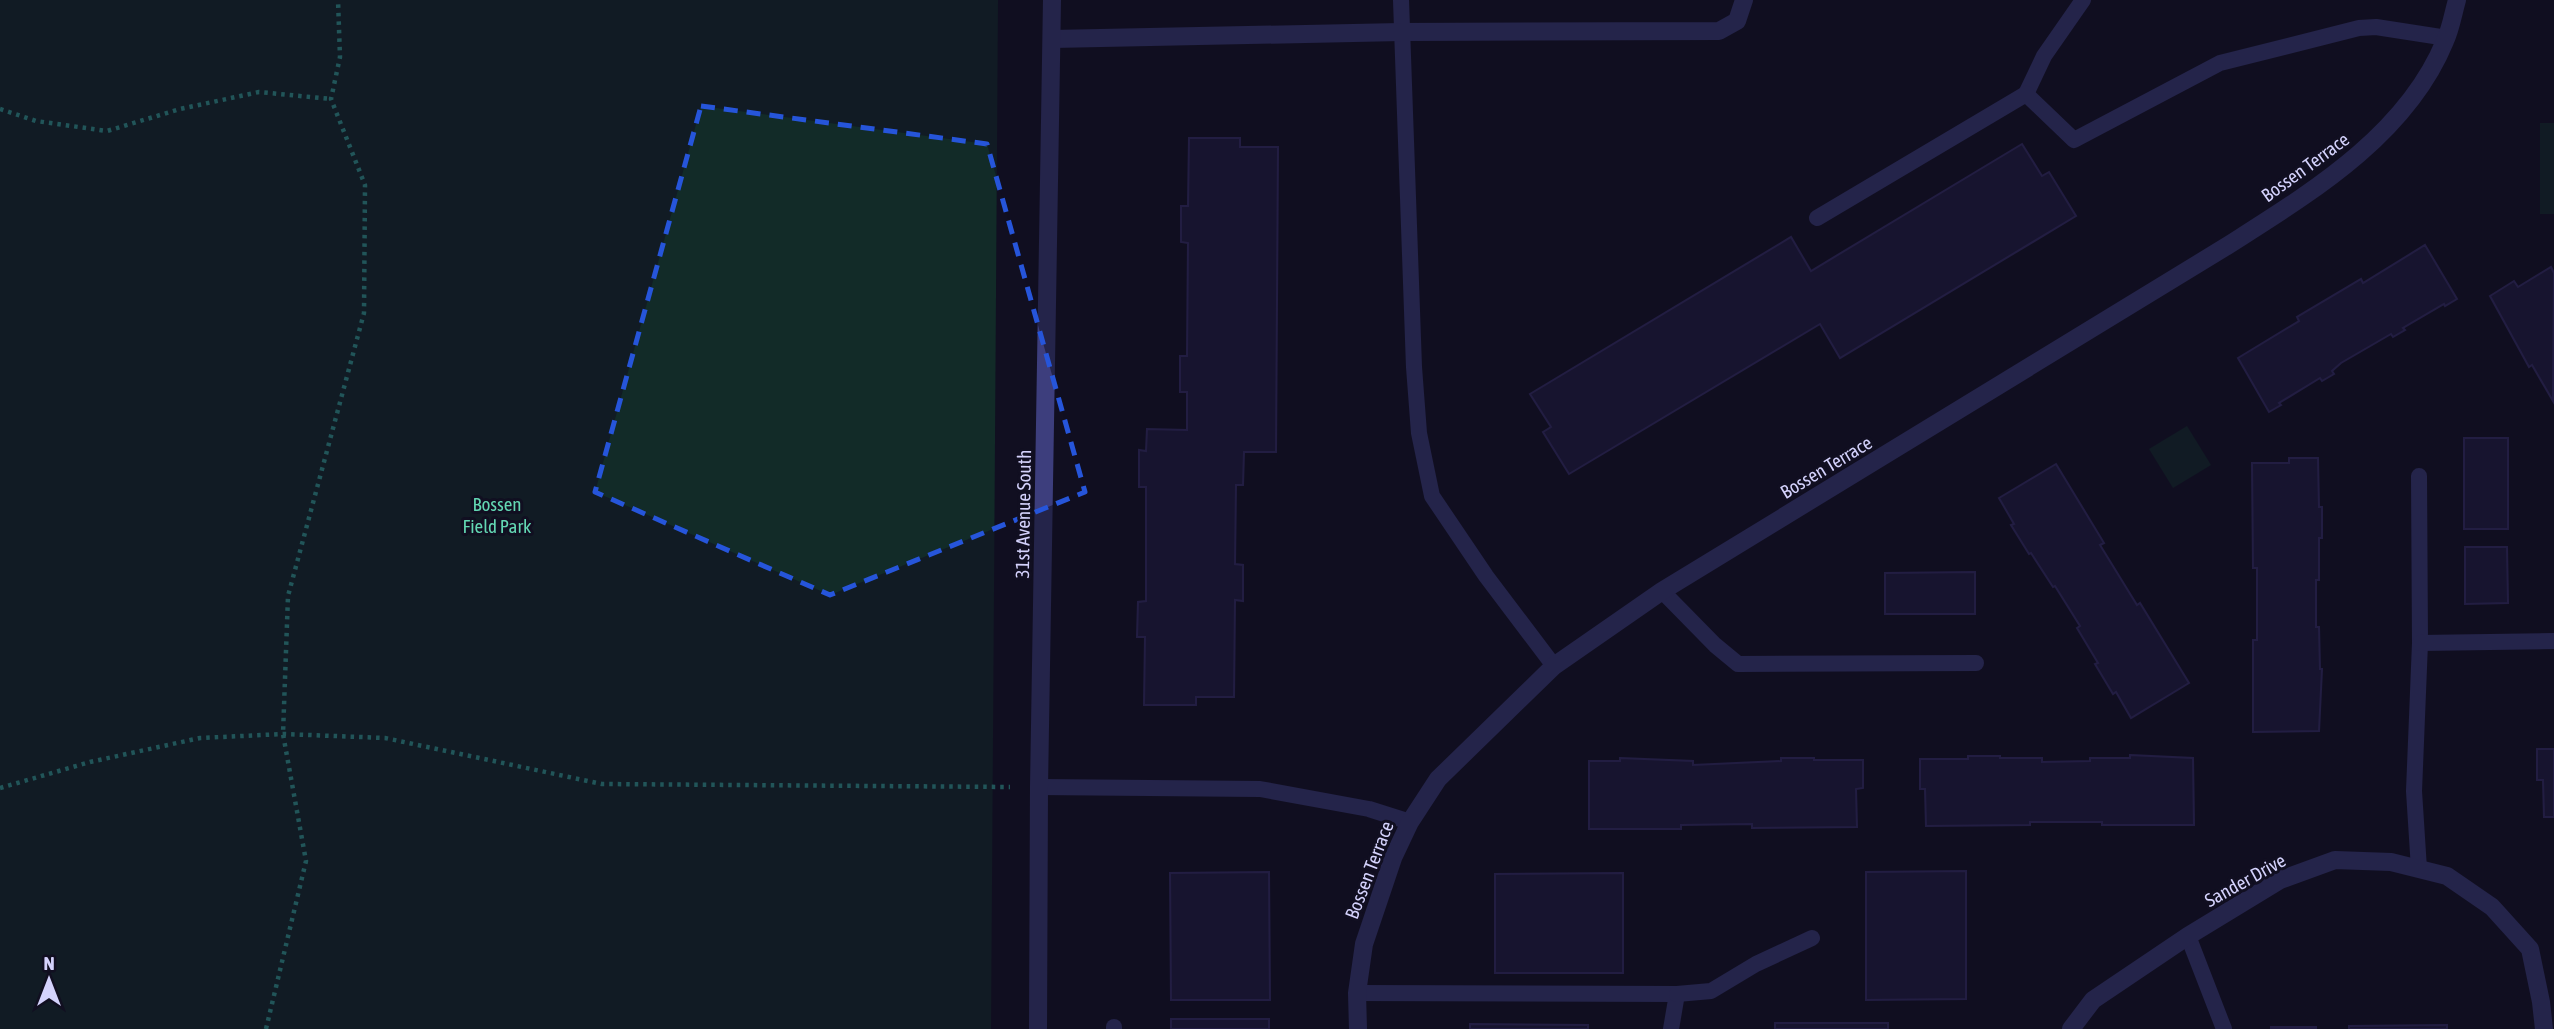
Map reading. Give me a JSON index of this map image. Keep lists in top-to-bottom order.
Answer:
{
  "streets": {
    "street": ["Bossen Terrace", "31st Avenue South", "Sander Drive"]
  },
  "parks": ["Bossen Field Park"],
  "north": "top"
}
